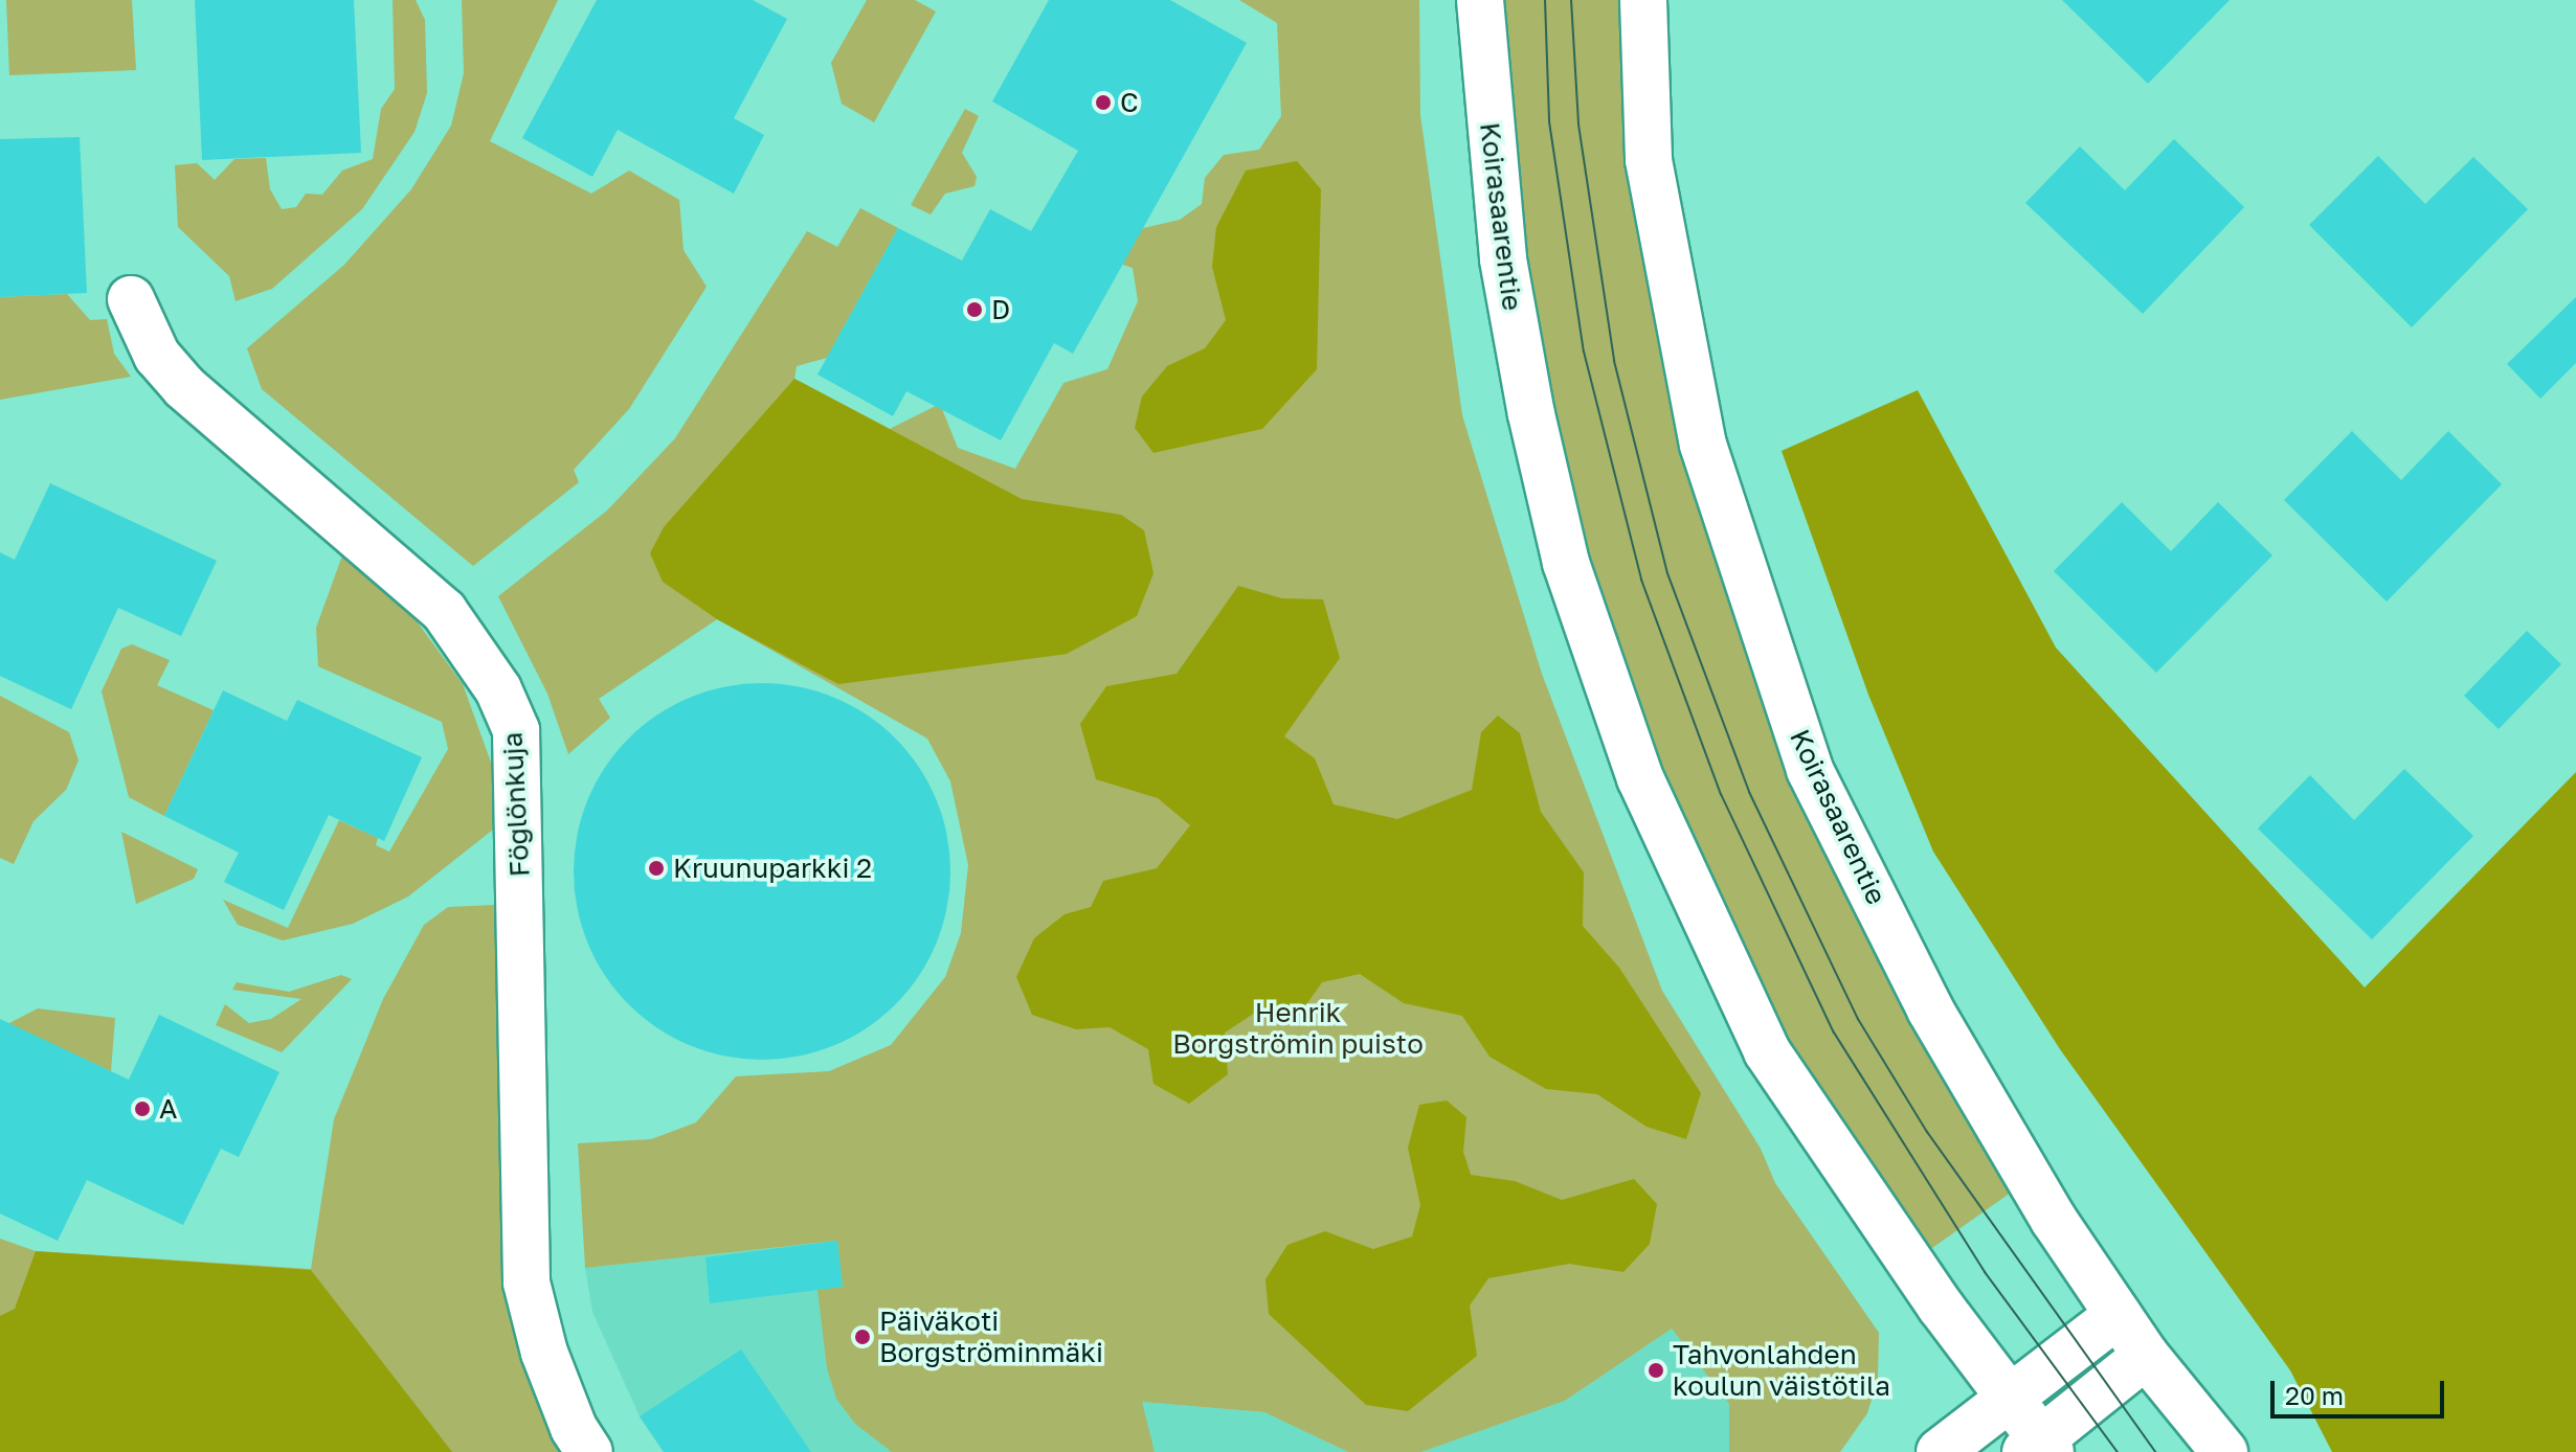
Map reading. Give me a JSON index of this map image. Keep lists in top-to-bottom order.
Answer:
{
  "streets": {
    "street": ["Koirasaarentie", "Föglönkuja"]
  },
  "parks": ["Henrik Borgströmin puisto"],
  "places": [
    "C",
    "D",
    "Kruunuparkki 2",
    "A",
    "Päiväkoti Borgströminmäki",
    "Tahvonlahden koulun väistötila"
  ],
  "scale_bar": "20 m"
}
